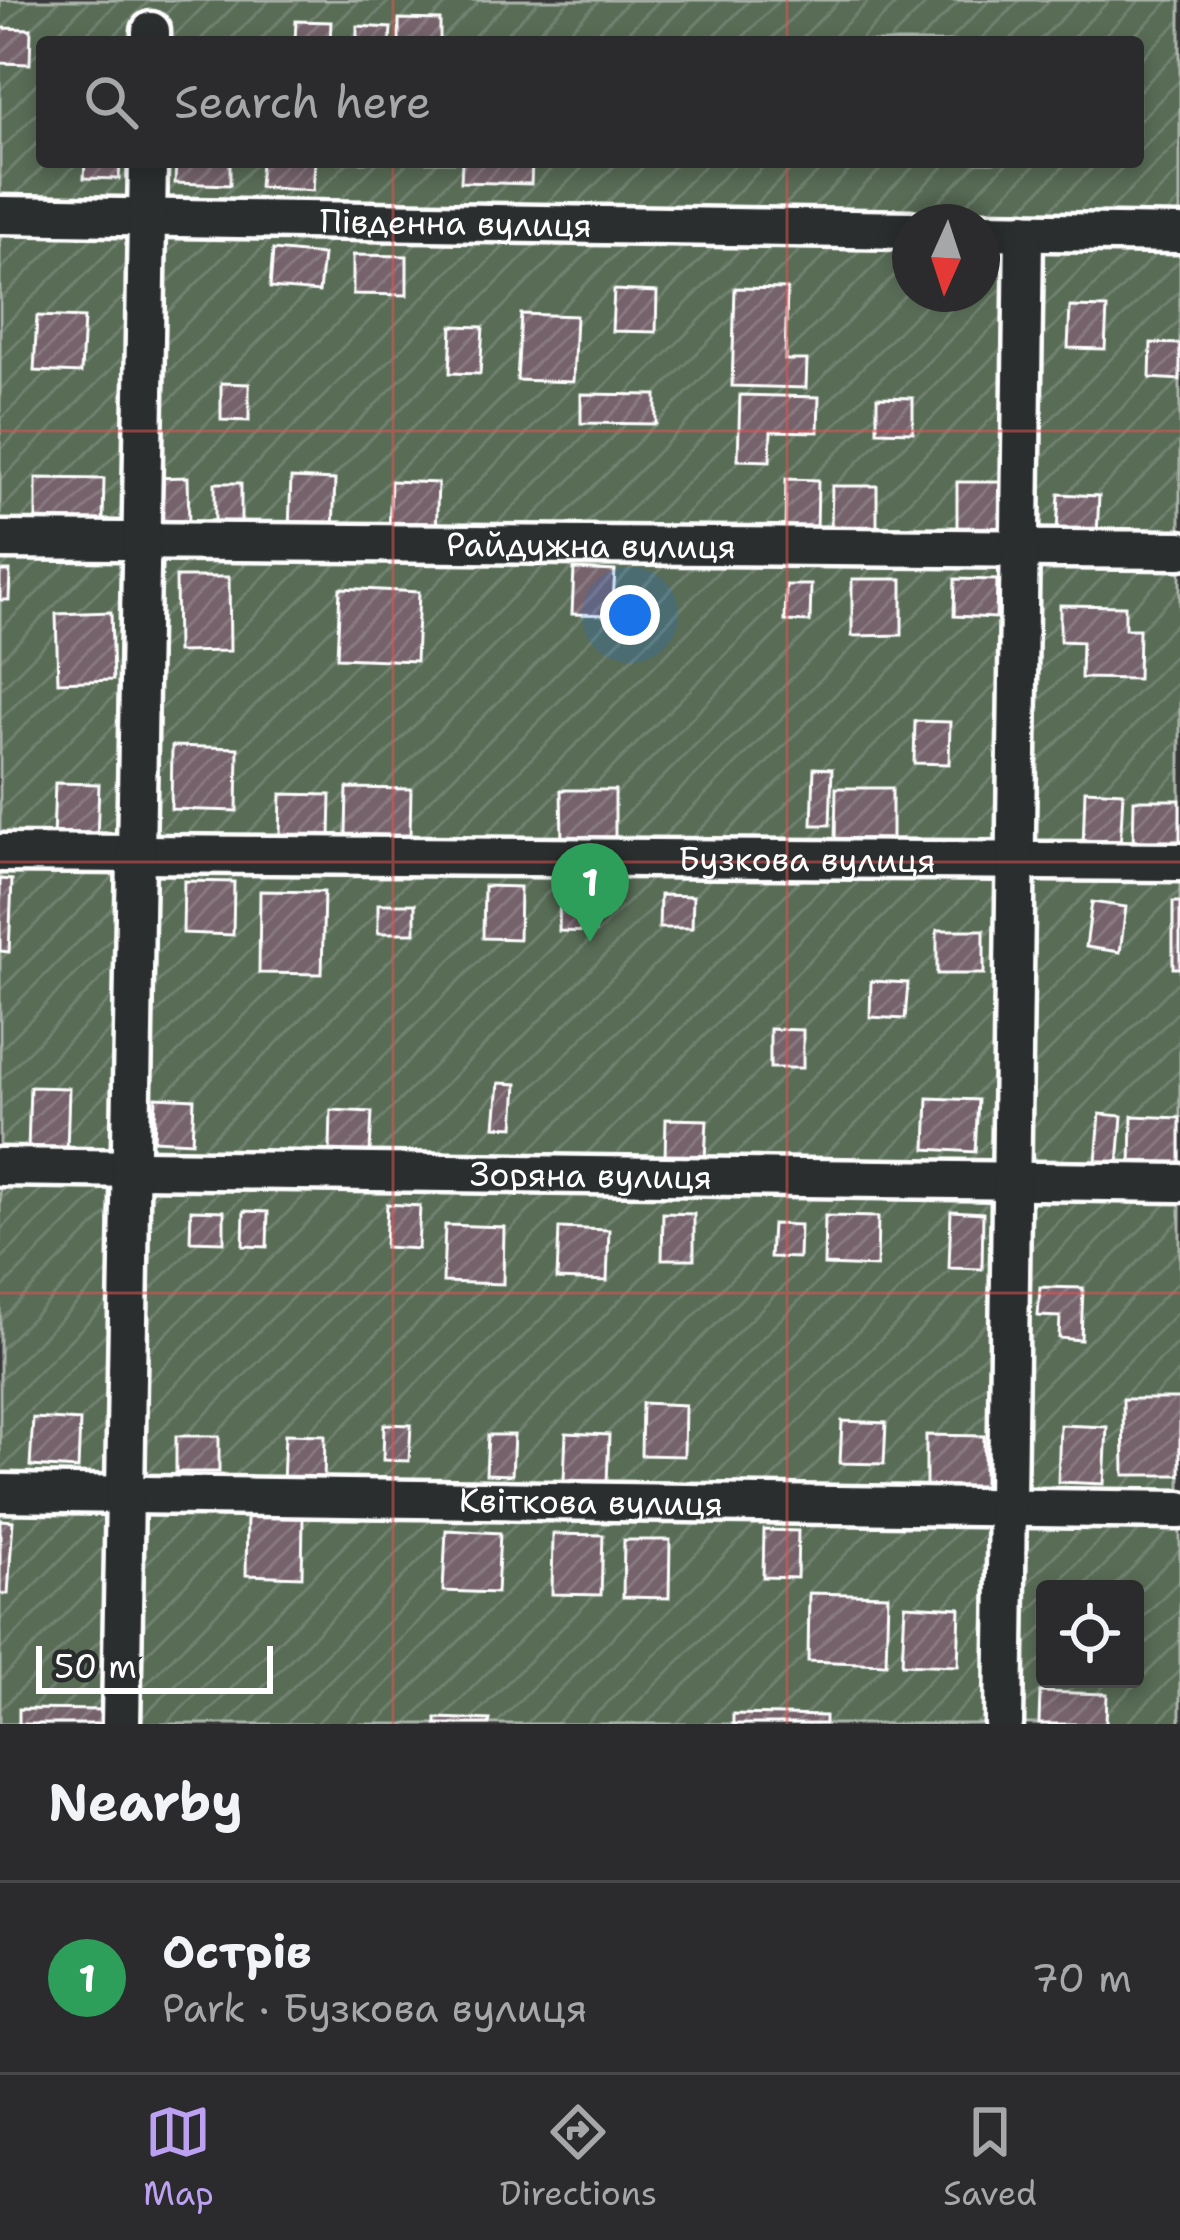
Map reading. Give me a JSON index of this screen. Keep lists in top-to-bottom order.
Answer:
{
  "streets": {
    "street": [
      "Південна вулиця",
      "Райдужна вулиця",
      "Бузкова вулиця",
      "Зоряна вулиця",
      "Квіткова вулиця"
    ]
  },
  "scale_bar": "50 m",
  "north": "bottom",
  "page": {
    "search": "Search here",
    "pins": "1",
    "scale": "50 m",
    "heading": "Nearby",
    "list": [
      {
        "mark": "1",
        "name": "Острів",
        "note": "Park · Бузкова вулиця",
        "value": "70 m"
      }
    ],
    "nav": ["Map", "Directions", "Saved"]
  }
}
